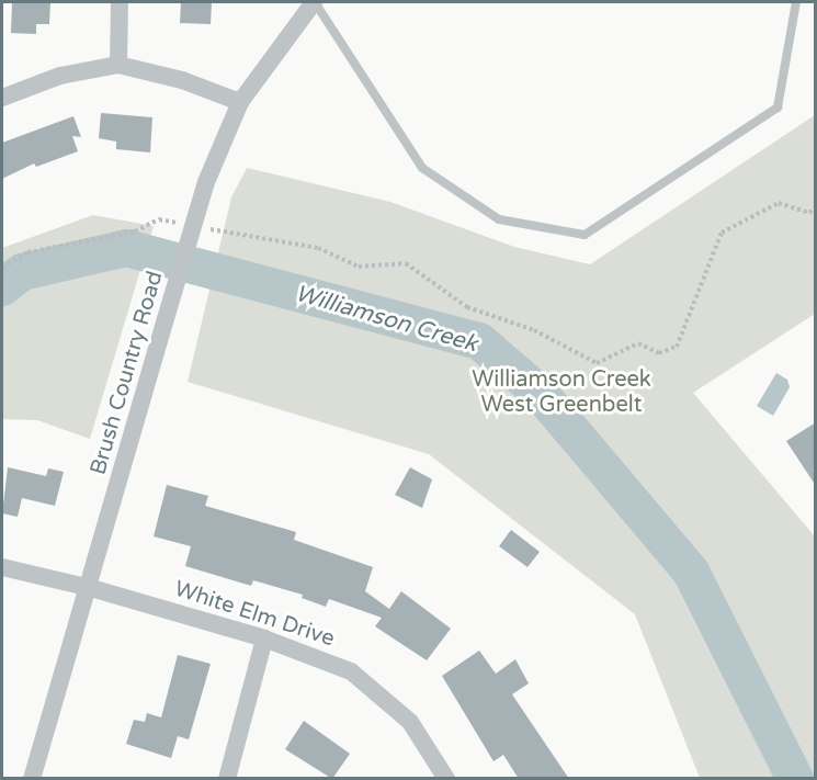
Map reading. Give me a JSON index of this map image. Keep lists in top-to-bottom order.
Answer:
{
  "streets": {
    "street": ["Brush Country Road", "White Elm Drive"]
  },
  "crossings": [
    ["Brush Country Road", "White Elm Drive"]
  ],
  "water": ["Williamson Creek"],
  "parks": ["Williamson Creek West Greenbelt"]
}
